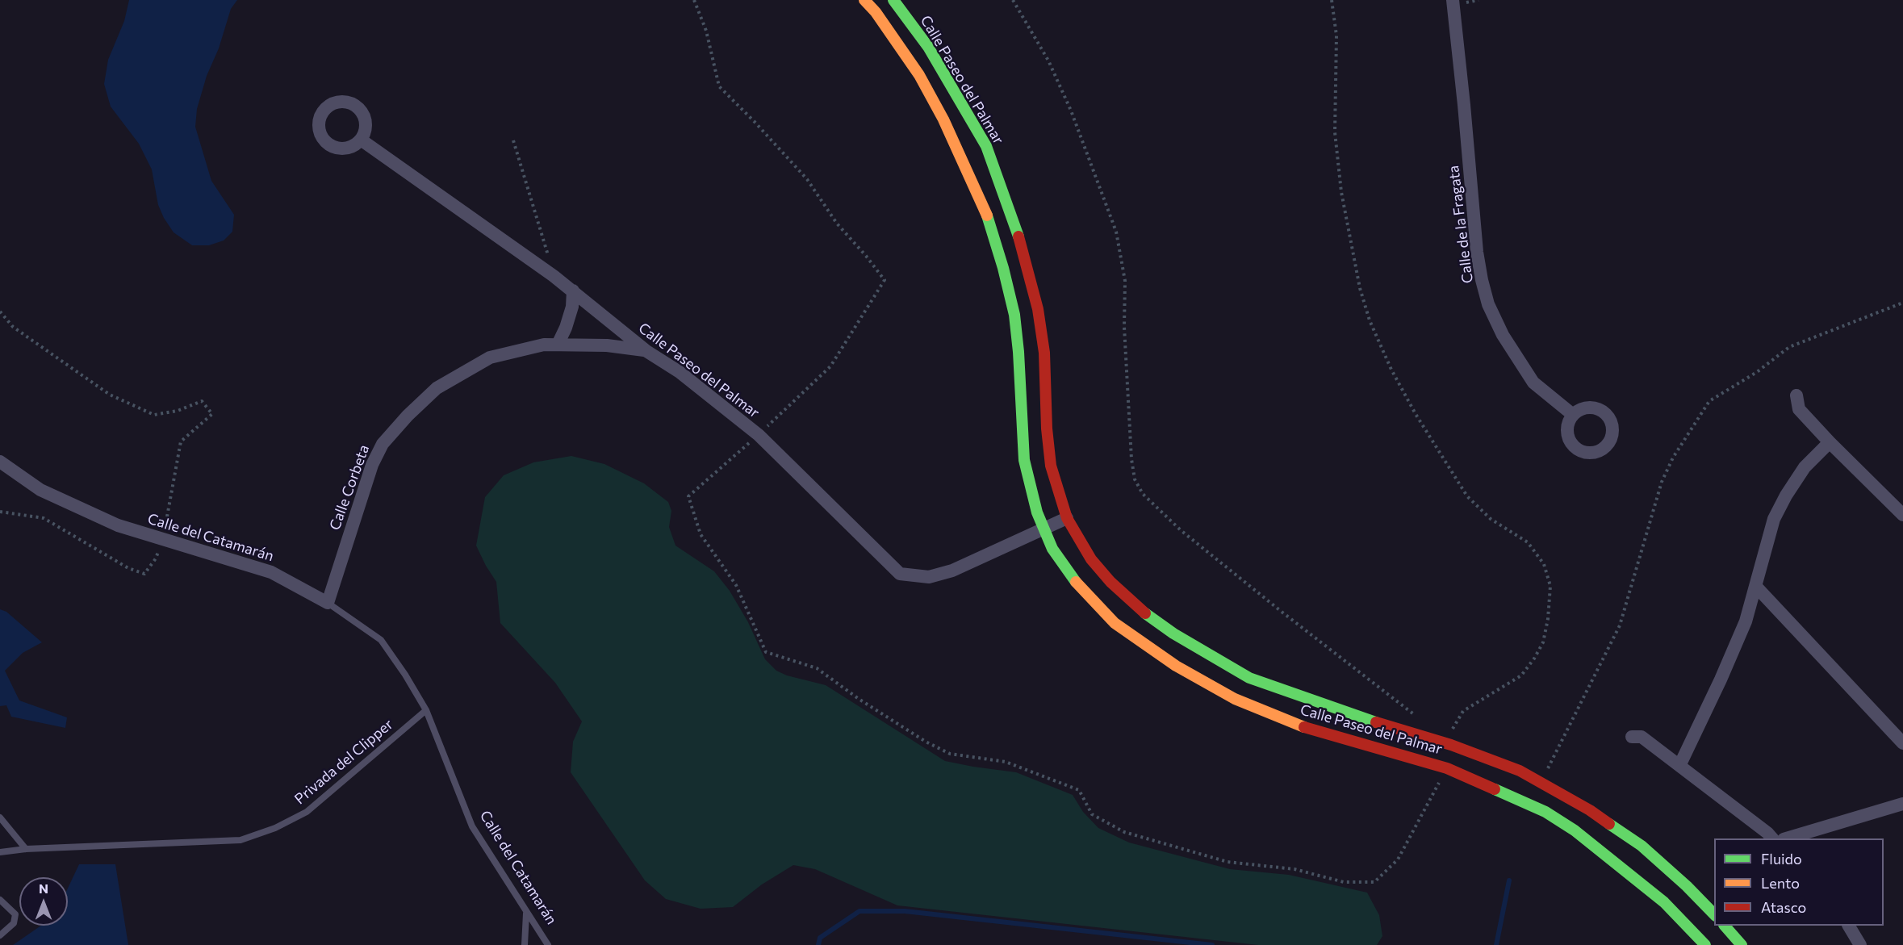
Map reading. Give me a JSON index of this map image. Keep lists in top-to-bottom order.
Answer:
{
  "streets": {
    "street": [
      "Calle Paseo del Palmar",
      "Calle de la Fragata",
      "Calle Corbeta",
      "Calle del Catamarán"
    ],
    "lane": ["Privada del Clipper"]
  },
  "crossings": [
    ["Calle Paseo del Palmar", "Calle Corbeta"],
    ["Calle Corbeta", "Calle del Catamarán"],
    ["Calle del Catamarán", "Privada del Clipper"]
  ],
  "legend": ["Fluido", "Lento", "Atasco"],
  "north": "top"
}
